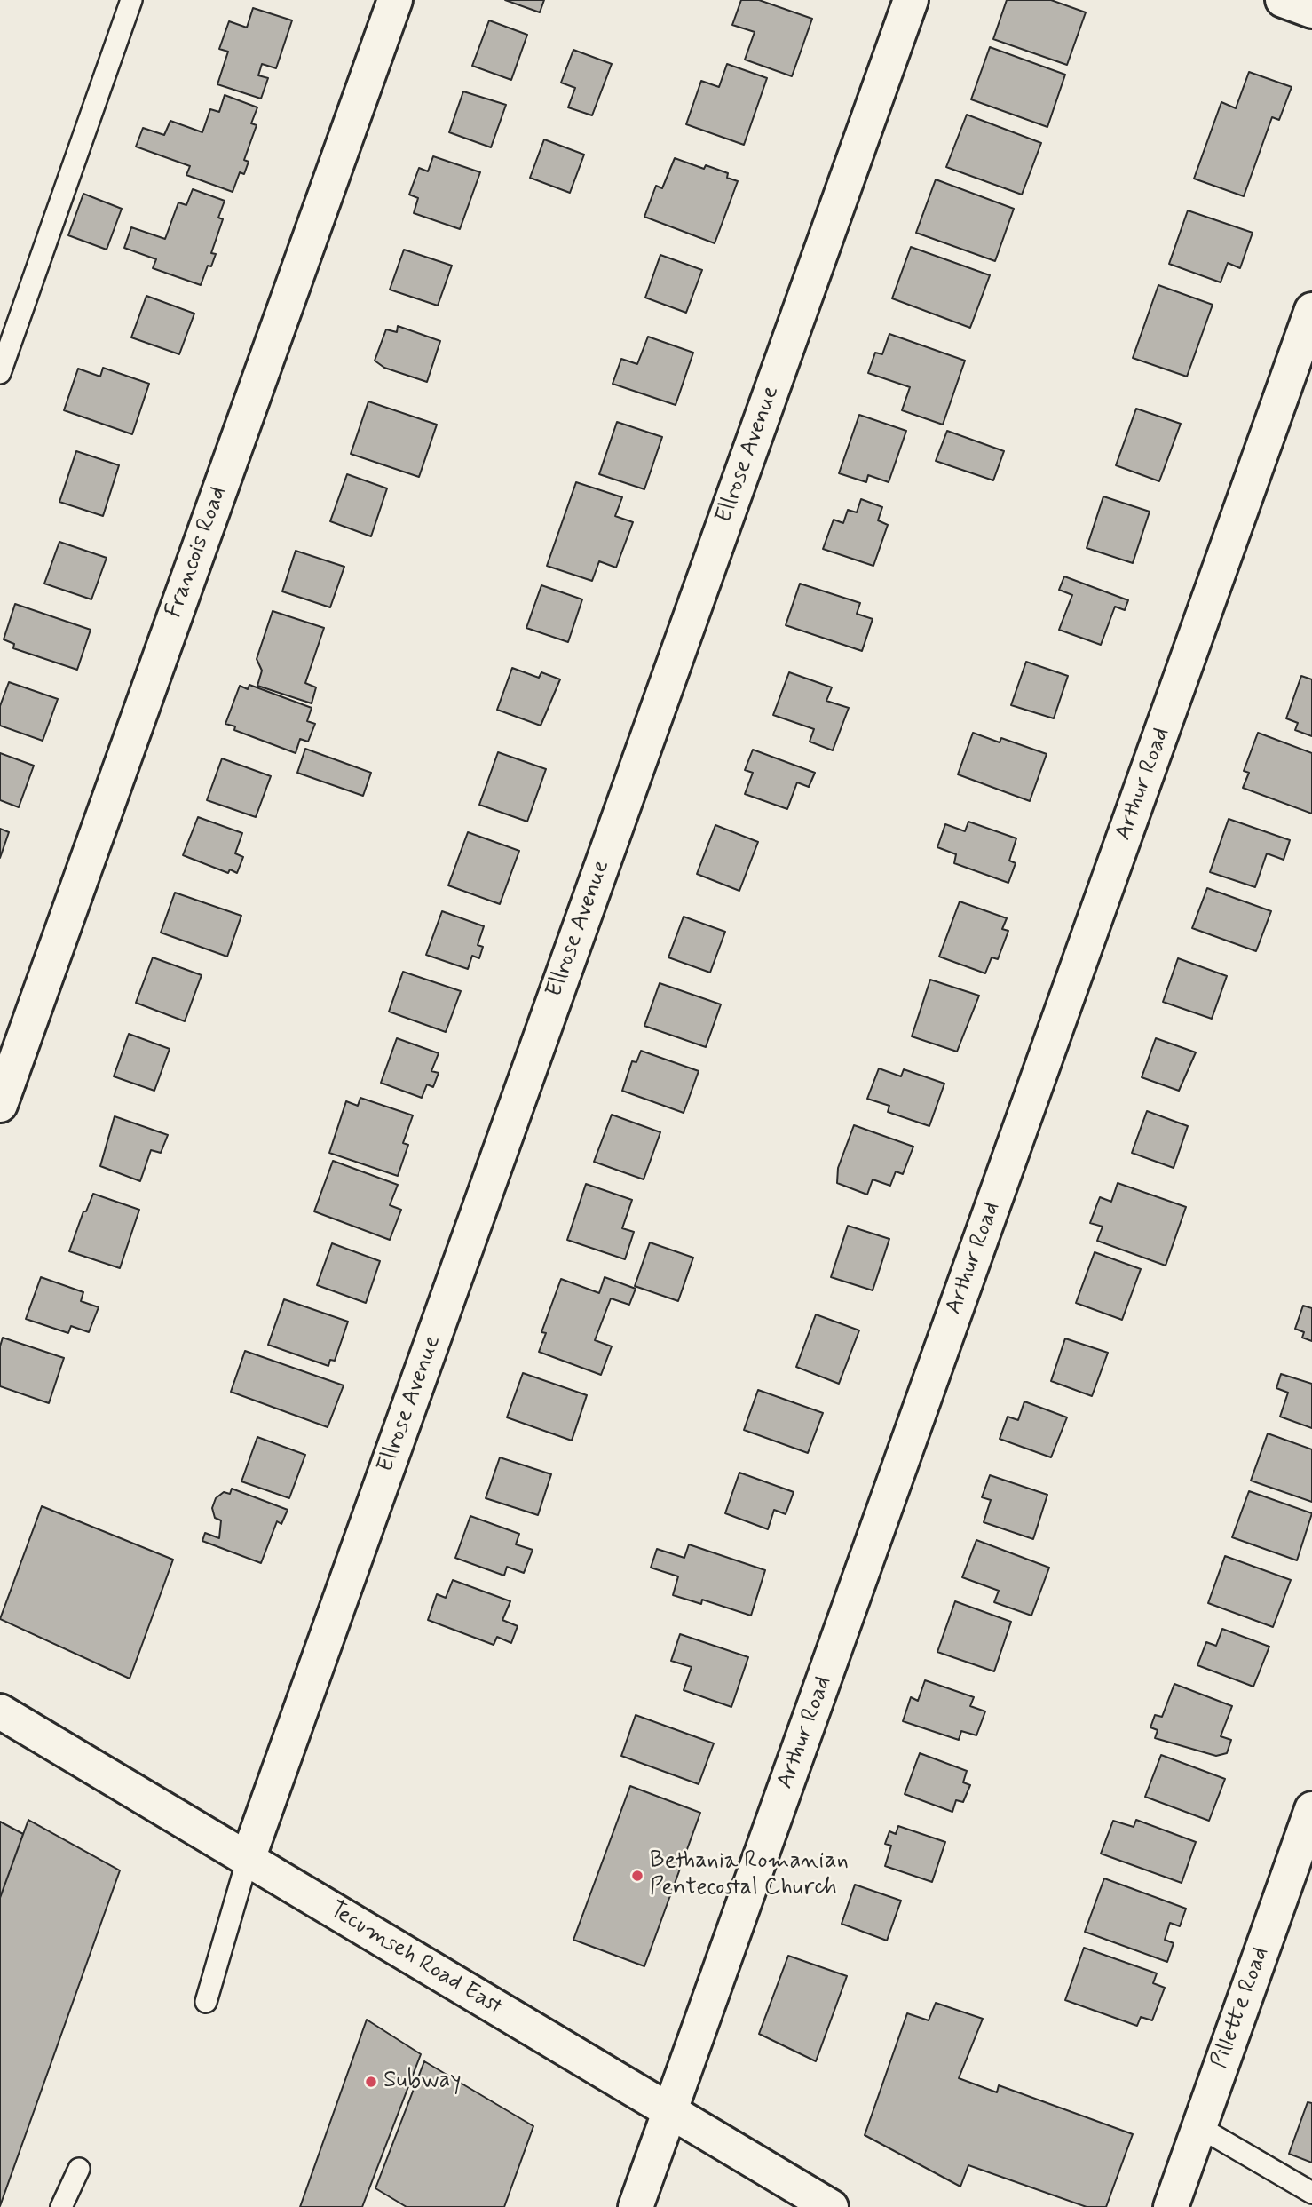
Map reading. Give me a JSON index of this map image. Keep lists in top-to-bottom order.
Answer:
{
  "streets": {
    "street": [
      "Ellrose Avenue",
      "Francois Road",
      "Arthur Road",
      "Tecumseh Road East",
      "Pillette Road"
    ]
  },
  "crossings": [
    ["Ellrose Avenue", "Tecumseh Road East"],
    ["Arthur Road", "Tecumseh Road East"]
  ],
  "places": ["Bethania Romanian Pentecostal Church", "Subway"]
}
